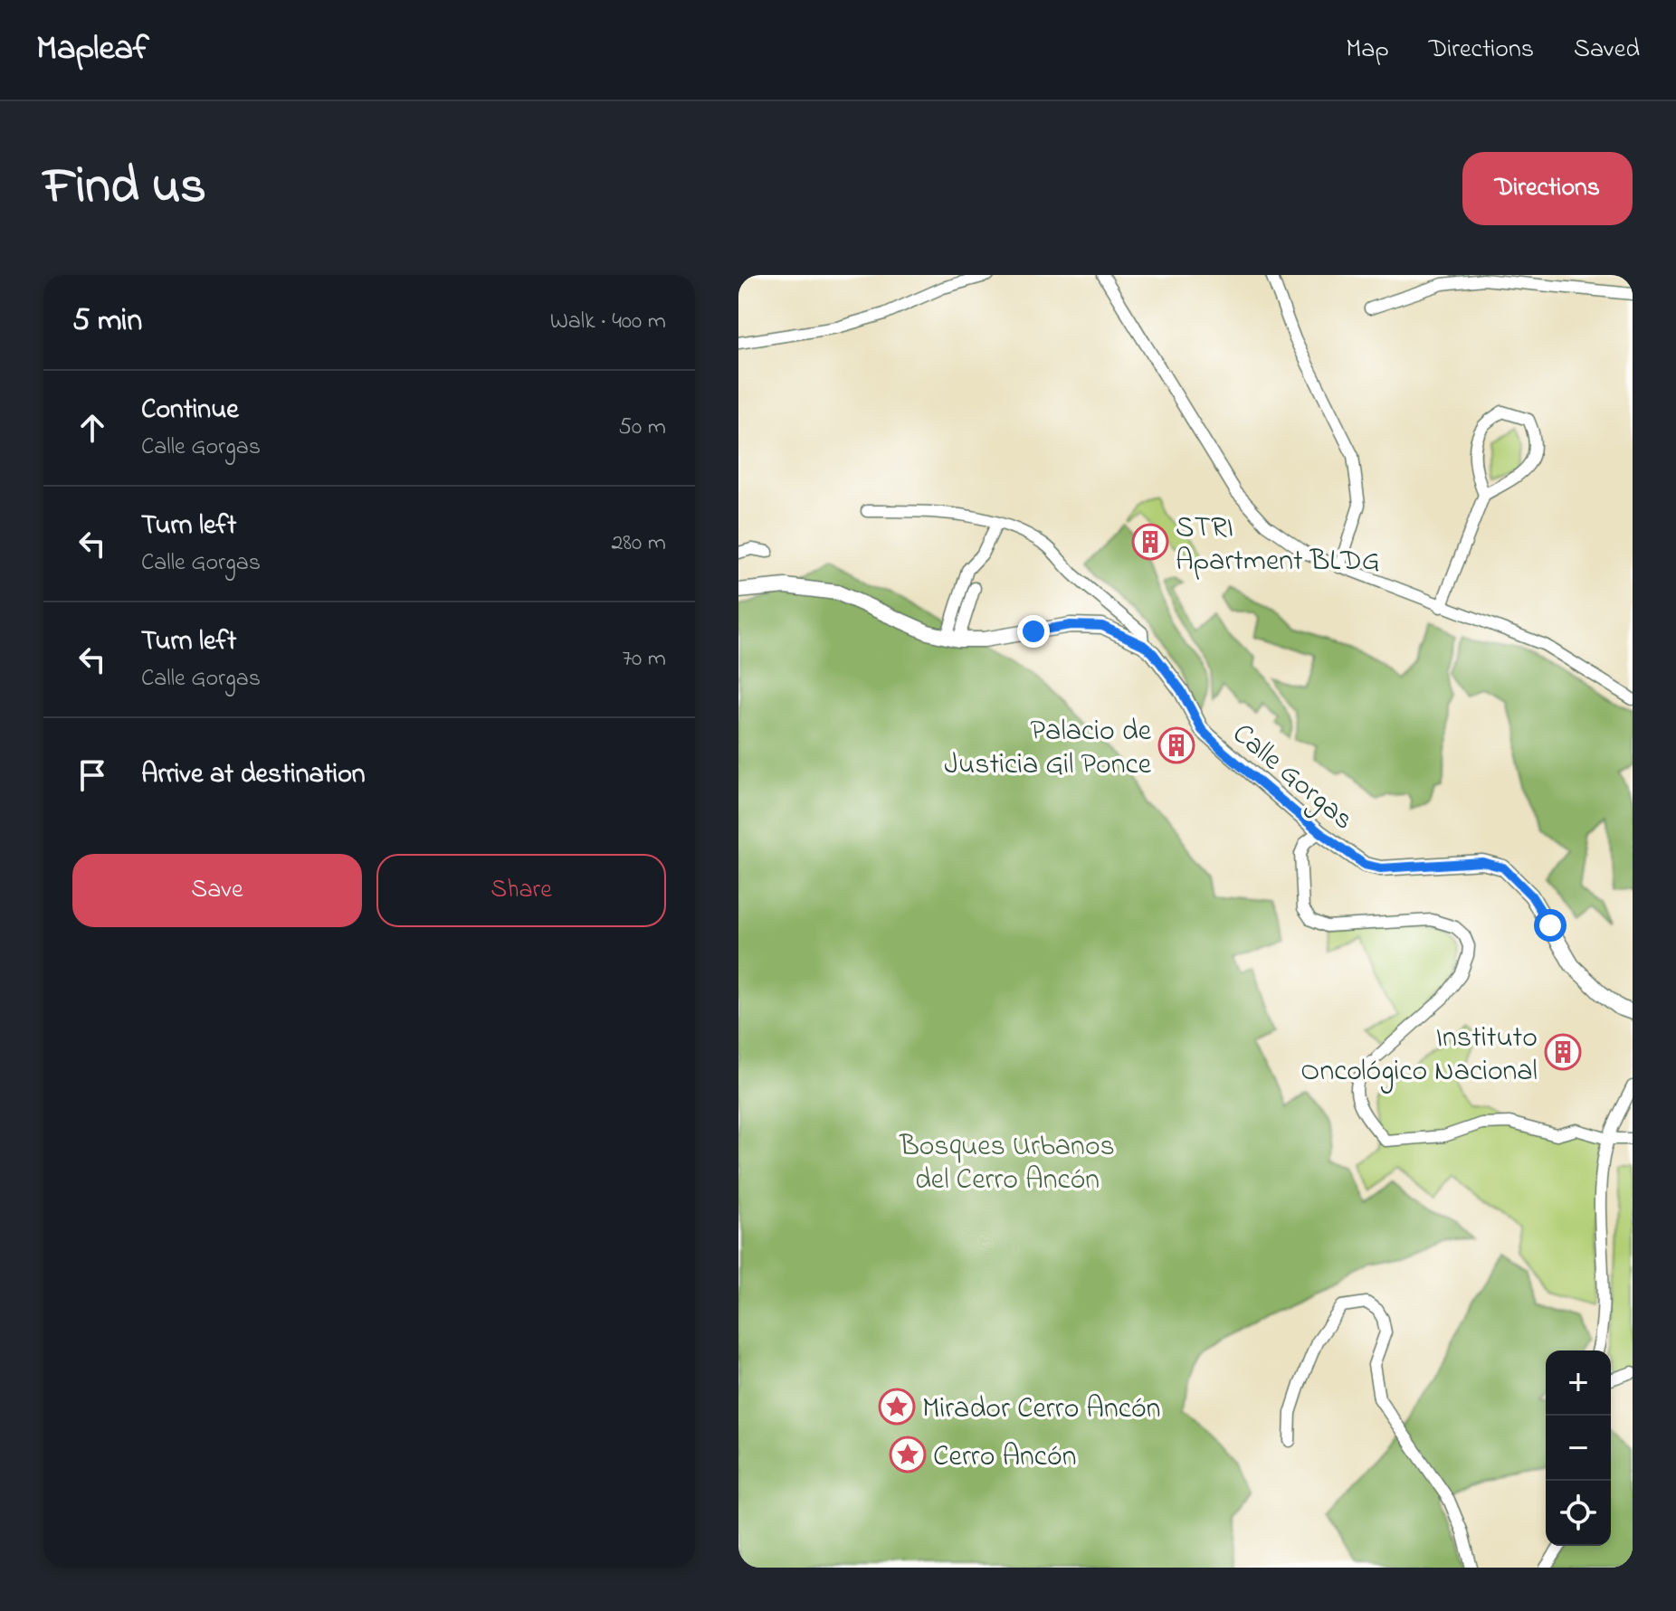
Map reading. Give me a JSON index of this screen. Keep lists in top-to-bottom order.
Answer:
{
  "streets": {
    "street": ["Calle Gorgas"]
  },
  "parks": ["Bosques Urbanos del Cerro Ancón"],
  "places": {
    "building": ["STRI Apartment BLDG", "Palacio de Justicia Gil Ponce", "Instituto Oncológico Nacional"],
    "place": ["Mirador Cerro Ancón", "Cerro Ancón"]
  },
  "page": {
    "header": "Mapleaf",
    "nav": ["Map", "Directions", "Saved"],
    "title": "Find us",
    "buttons": [
      "Directions",
      ["Save", "Share"]
    ],
    "heading": ["5 min", "Walk · 400 m"],
    "list": [
      ["Continue", "Calle Gorgas", "50 m"],
      ["Turn left", "Calle Gorgas", "280 m"],
      ["Turn left", "Calle Gorgas", "70 m"],
      "Arrive at destination"
    ],
    "map_buttons": ["+", "−"]
  }
}
